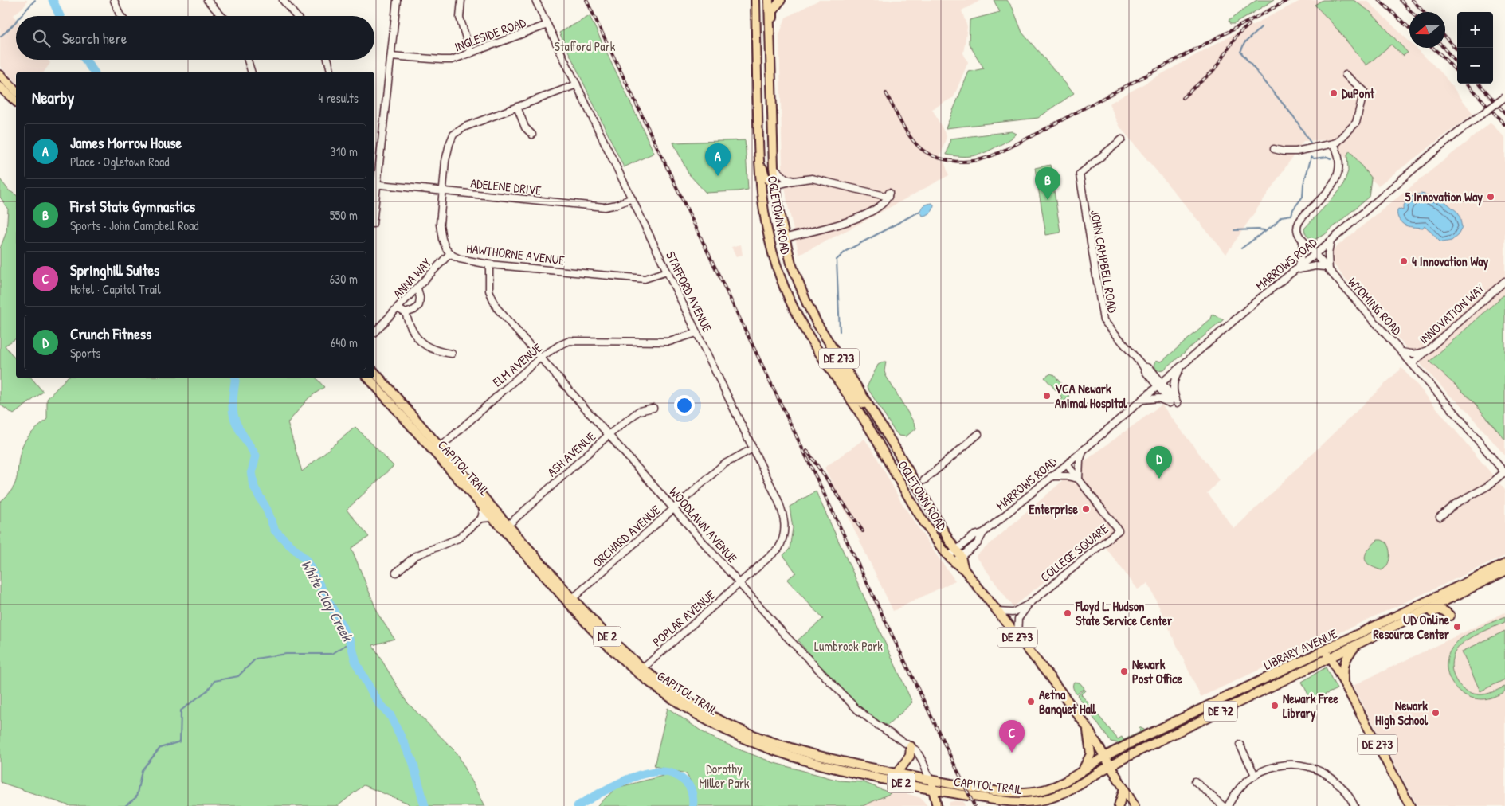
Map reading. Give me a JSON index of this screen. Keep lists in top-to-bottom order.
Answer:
{
  "streets": {
    "main road": [
      "OGLETOWN ROAD",
      "DE 273",
      "CAPITOL TRAIL",
      "DE 2",
      "LIBRARY AVENUE",
      "DE 72"
    ],
    "street": [
      "INGLESIDE ROAD",
      "ADELENE DRIVE",
      "HAWTHORNE AVENUE",
      "JOHN CAMPBELL ROAD",
      "MARROWS ROAD",
      "ANNA WAY",
      "STAFFORD AVENUE",
      "WYOMING ROAD",
      "INNOVATION WAY",
      "ELM AVENUE",
      "ASH AVENUE",
      "WOODLAWN AVENUE",
      "ORCHARD AVENUE",
      "COLLEGE SQUARE",
      "POPLAR AVENUE"
    ]
  },
  "crossings": [
    ["INGLESIDE ROAD", "STAFFORD AVENUE"],
    ["ADELENE DRIVE", "HAWTHORNE AVENUE"],
    ["ADELENE DRIVE", "STAFFORD AVENUE"],
    ["OGLETOWN ROAD", "MARROWS ROAD"],
    ["OGLETOWN ROAD", "DE 273"],
    ["OGLETOWN ROAD", "CAPITOL TRAIL"],
    ["OGLETOWN ROAD", "LIBRARY AVENUE"],
    ["HAWTHORNE AVENUE", "ANNA WAY"],
    ["HAWTHORNE AVENUE", "STAFFORD AVENUE"],
    ["HAWTHORNE AVENUE", "WOODLAWN AVENUE"],
    ["JOHN CAMPBELL ROAD", "MARROWS ROAD"],
    ["MARROWS ROAD", "WYOMING ROAD"],
    ["MARROWS ROAD", "COLLEGE SQUARE"],
    ["STAFFORD AVENUE", "ELM AVENUE"],
    ["STAFFORD AVENUE", "WOODLAWN AVENUE"],
    ["STAFFORD AVENUE", "ORCHARD AVENUE"],
    ["STAFFORD AVENUE", "POPLAR AVENUE"],
    ["WYOMING ROAD", "INNOVATION WAY"],
    ["DE 273", "CAPITOL TRAIL"],
    ["DE 273", "LIBRARY AVENUE"],
    ["ELM AVENUE", "CAPITOL TRAIL"],
    ["ELM AVENUE", "WOODLAWN AVENUE"],
    ["ASH AVENUE", "CAPITOL TRAIL"],
    ["ASH AVENUE", "WOODLAWN AVENUE"],
    ["CAPITOL TRAIL", "WOODLAWN AVENUE"],
    ["CAPITOL TRAIL", "ORCHARD AVENUE"],
    ["CAPITOL TRAIL", "POPLAR AVENUE"],
    ["CAPITOL TRAIL", "LIBRARY AVENUE"],
    ["WOODLAWN AVENUE", "ORCHARD AVENUE"],
    ["WOODLAWN AVENUE", "POPLAR AVENUE"]
  ],
  "water": ["White Clay Creek"],
  "parks": ["Stafford Park", "Lumbrook Park", "Dorothy Miller Park"],
  "places": [
    "DuPont",
    "5 Innovation Way",
    "4 Innovation Way",
    "VCA Newark Animal Hospital",
    "Enterprise",
    "Floyd L. Hudson State Service Center",
    "UD Online Resource Center",
    "Newark Post Office",
    "Aetna Banquet Hall",
    "Newark Free Library",
    "Newark High School"
  ],
  "north": "left",
  "page": {
    "map_buttons": ["+", "−"],
    "search": "Search here",
    "heading": ["Nearby", "4 results"],
    "list": [
      {
        "mark": "A",
        "name": "James Morrow House",
        "note": "Place · Ogletown Road",
        "value": "310 m"
      },
      {
        "mark": "B",
        "name": "First State Gymnastics",
        "note": "Sports · John Campbell Road",
        "value": "550 m"
      },
      {
        "mark": "C",
        "name": "Springhill Suites",
        "note": "Hotel · Capitol Trail",
        "value": "630 m"
      },
      {
        "mark": "D",
        "name": "Crunch Fitness",
        "note": "Sports",
        "value": "640 m"
      }
    ],
    "pins": [
      "A",
      "B",
      "D",
      "C"
    ]
  }
}
